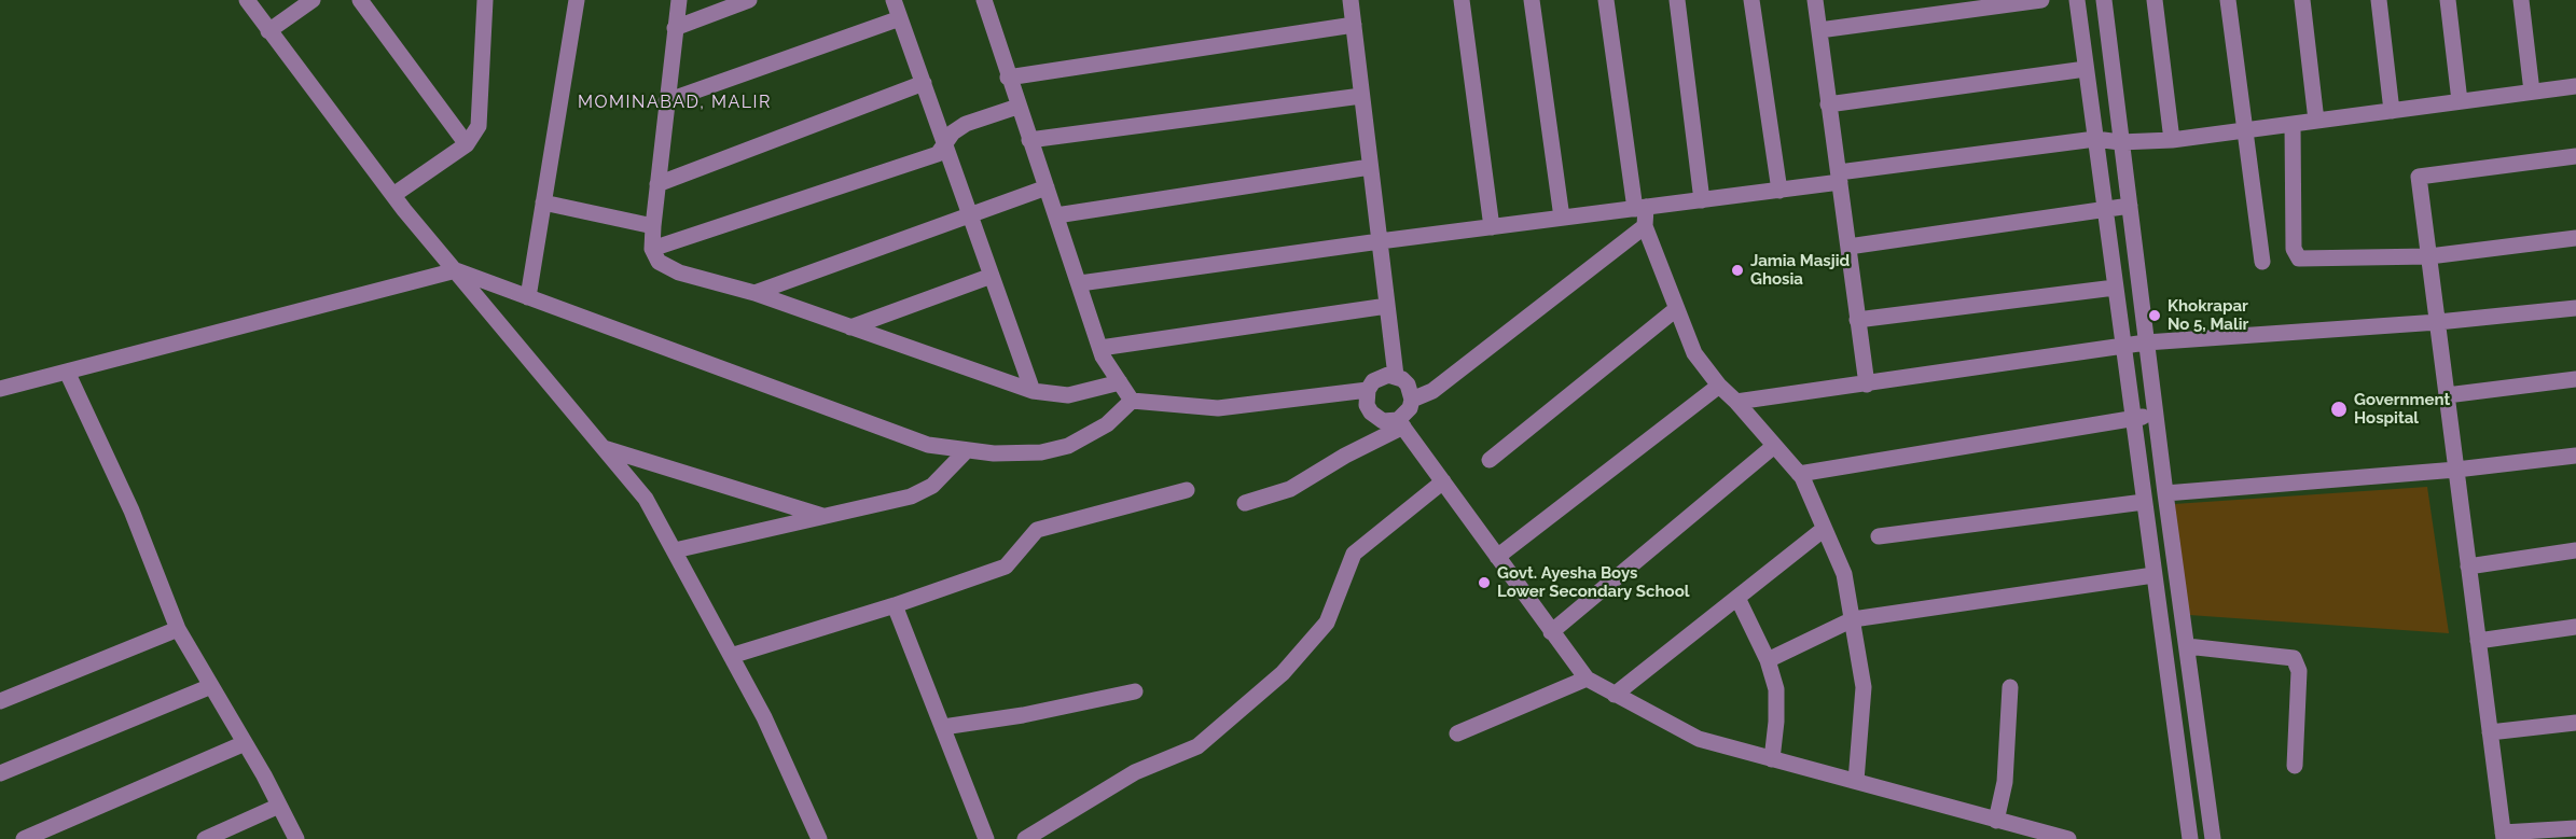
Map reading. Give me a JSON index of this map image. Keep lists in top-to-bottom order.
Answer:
{
  "districts": ["MOMINABAD, MALIR"],
  "places": [
    "Jamia Masjid Ghosia",
    "Khokrapar No 5, Malir",
    "Government Hospital",
    "Govt. Ayesha Boys Lower Secondary School"
  ]
}
